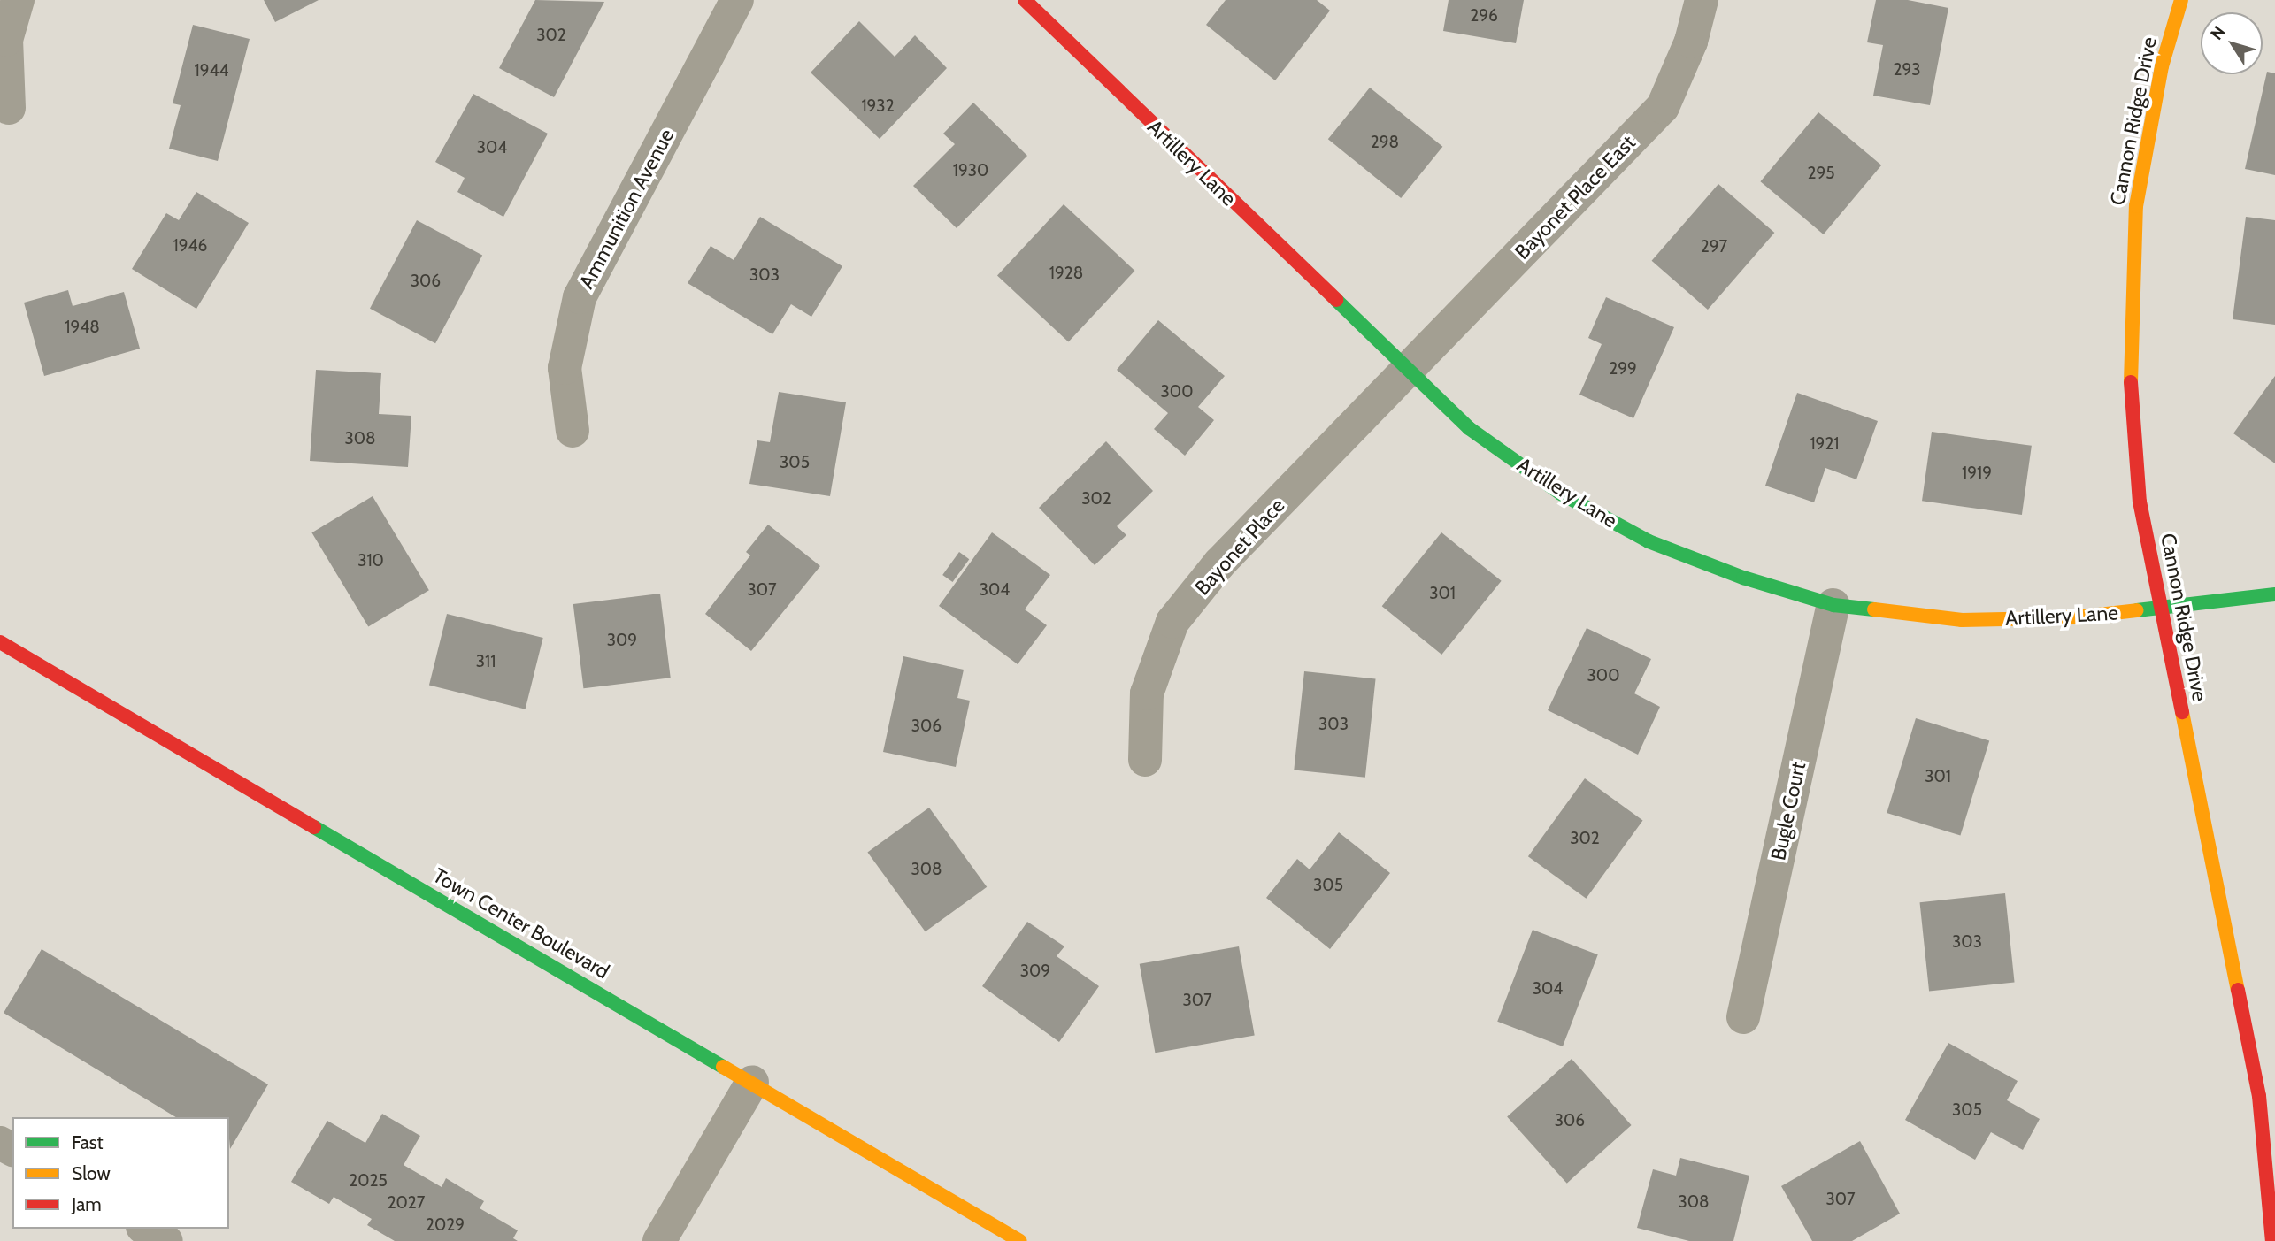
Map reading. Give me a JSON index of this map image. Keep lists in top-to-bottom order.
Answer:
{
  "streets": {
    "street": [
      "Cannon Ridge Drive",
      "Artillery Lane",
      "Bayonet Place East",
      "Ammunition Avenue",
      "Bayonet Place",
      "Bugle Court",
      "Town Center Boulevard"
    ]
  },
  "crossings": [
    ["Cannon Ridge Drive", "Artillery Lane"],
    ["Artillery Lane", "Bayonet Place East"],
    ["Artillery Lane", "Bayonet Place"],
    ["Artillery Lane", "Bugle Court"],
    ["Bayonet Place East", "Bayonet Place"]
  ],
  "house_numbers": [
    "296",
    "302",
    "293",
    "1944",
    "1932",
    "298",
    "304",
    "1930",
    "295",
    "1946",
    "297",
    "1928",
    "303",
    "306",
    "1948",
    "299",
    "300",
    "308",
    "1921",
    "305",
    "1919",
    "302",
    "310",
    "307",
    "304",
    "301",
    "309",
    "311",
    "300",
    "303",
    "306",
    "301",
    "302",
    "308",
    "305",
    "303",
    "309",
    "304",
    "307",
    "305",
    "306",
    "2025",
    "307",
    "308",
    "2027",
    "2029"
  ],
  "legend": ["Fast", "Slow", "Jam"],
  "north": "top left"
}
